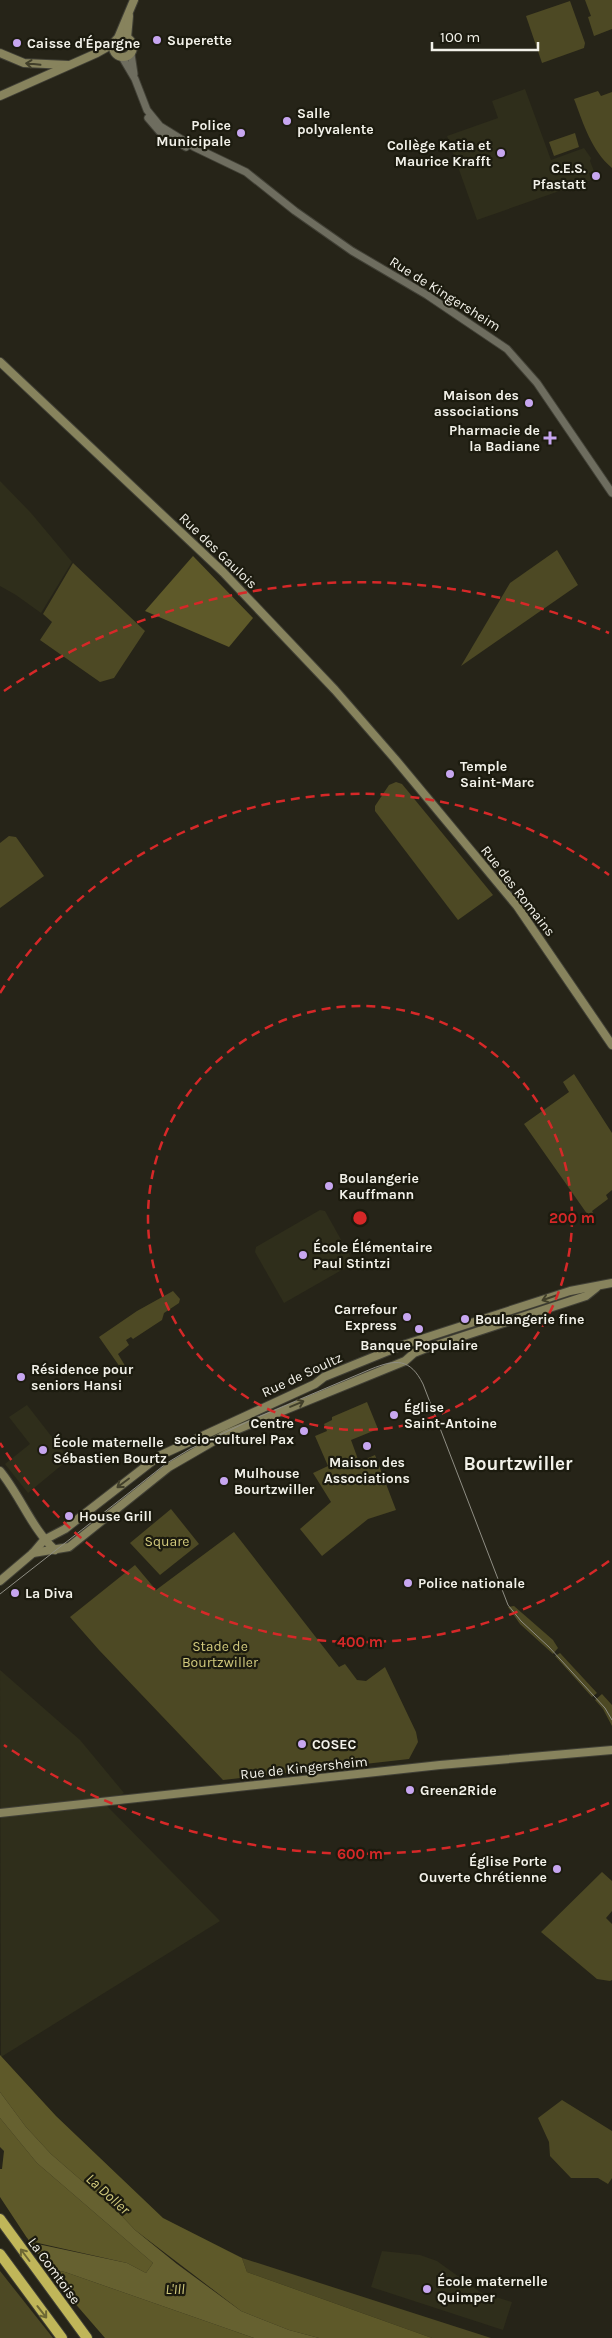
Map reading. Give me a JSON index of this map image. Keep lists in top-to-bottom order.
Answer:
{
  "streets": {
    "highway": ["La Comtoise"],
    "main road": [
      "Rue de Kingersheim",
      "Rue des Gaulois",
      "Rue des Romains",
      "Rue de Soultz"
    ]
  },
  "crossings": [
    ["Rue des Gaulois", "Rue des Romains"]
  ],
  "districts": ["Bourtzwiller"],
  "water": ["La Doller", "L'Ill"],
  "parks": ["Square", "Stade de Bourtzwiller"],
  "places": {
    "other": [
      "Superette",
      "Caisse d'Épargne",
      "Salle polyvalente",
      "Police Municipale",
      "Collège Katia et Maurice Krafft",
      "C.E.S. Pfastatt",
      "Maison des associations",
      "Temple Saint-Marc",
      "Boulangerie Kauffmann",
      "École Élémentaire Paul Stintzi",
      "Carrefour Express",
      "Boulangerie fine",
      "Banque Populaire",
      "Résidence pour seniors Hansi",
      "Église Saint-Antoine",
      "Centre socio-culturel Pax",
      "Maison des Associations",
      "École maternelle Sébastien Bourtz",
      "Mulhouse Bourtzwiller",
      "House Grill",
      "Police nationale",
      "La Diva",
      "COSEC",
      "Green2Ride",
      "Église Porte Ouverte Chrétienne",
      "École maternelle Quimper"
    ],
    "health": ["Pharmacie de la Badiane"]
  },
  "scale_bar": "100 m",
  "rings": ["200 m", "400 m", "600 m"]
}
